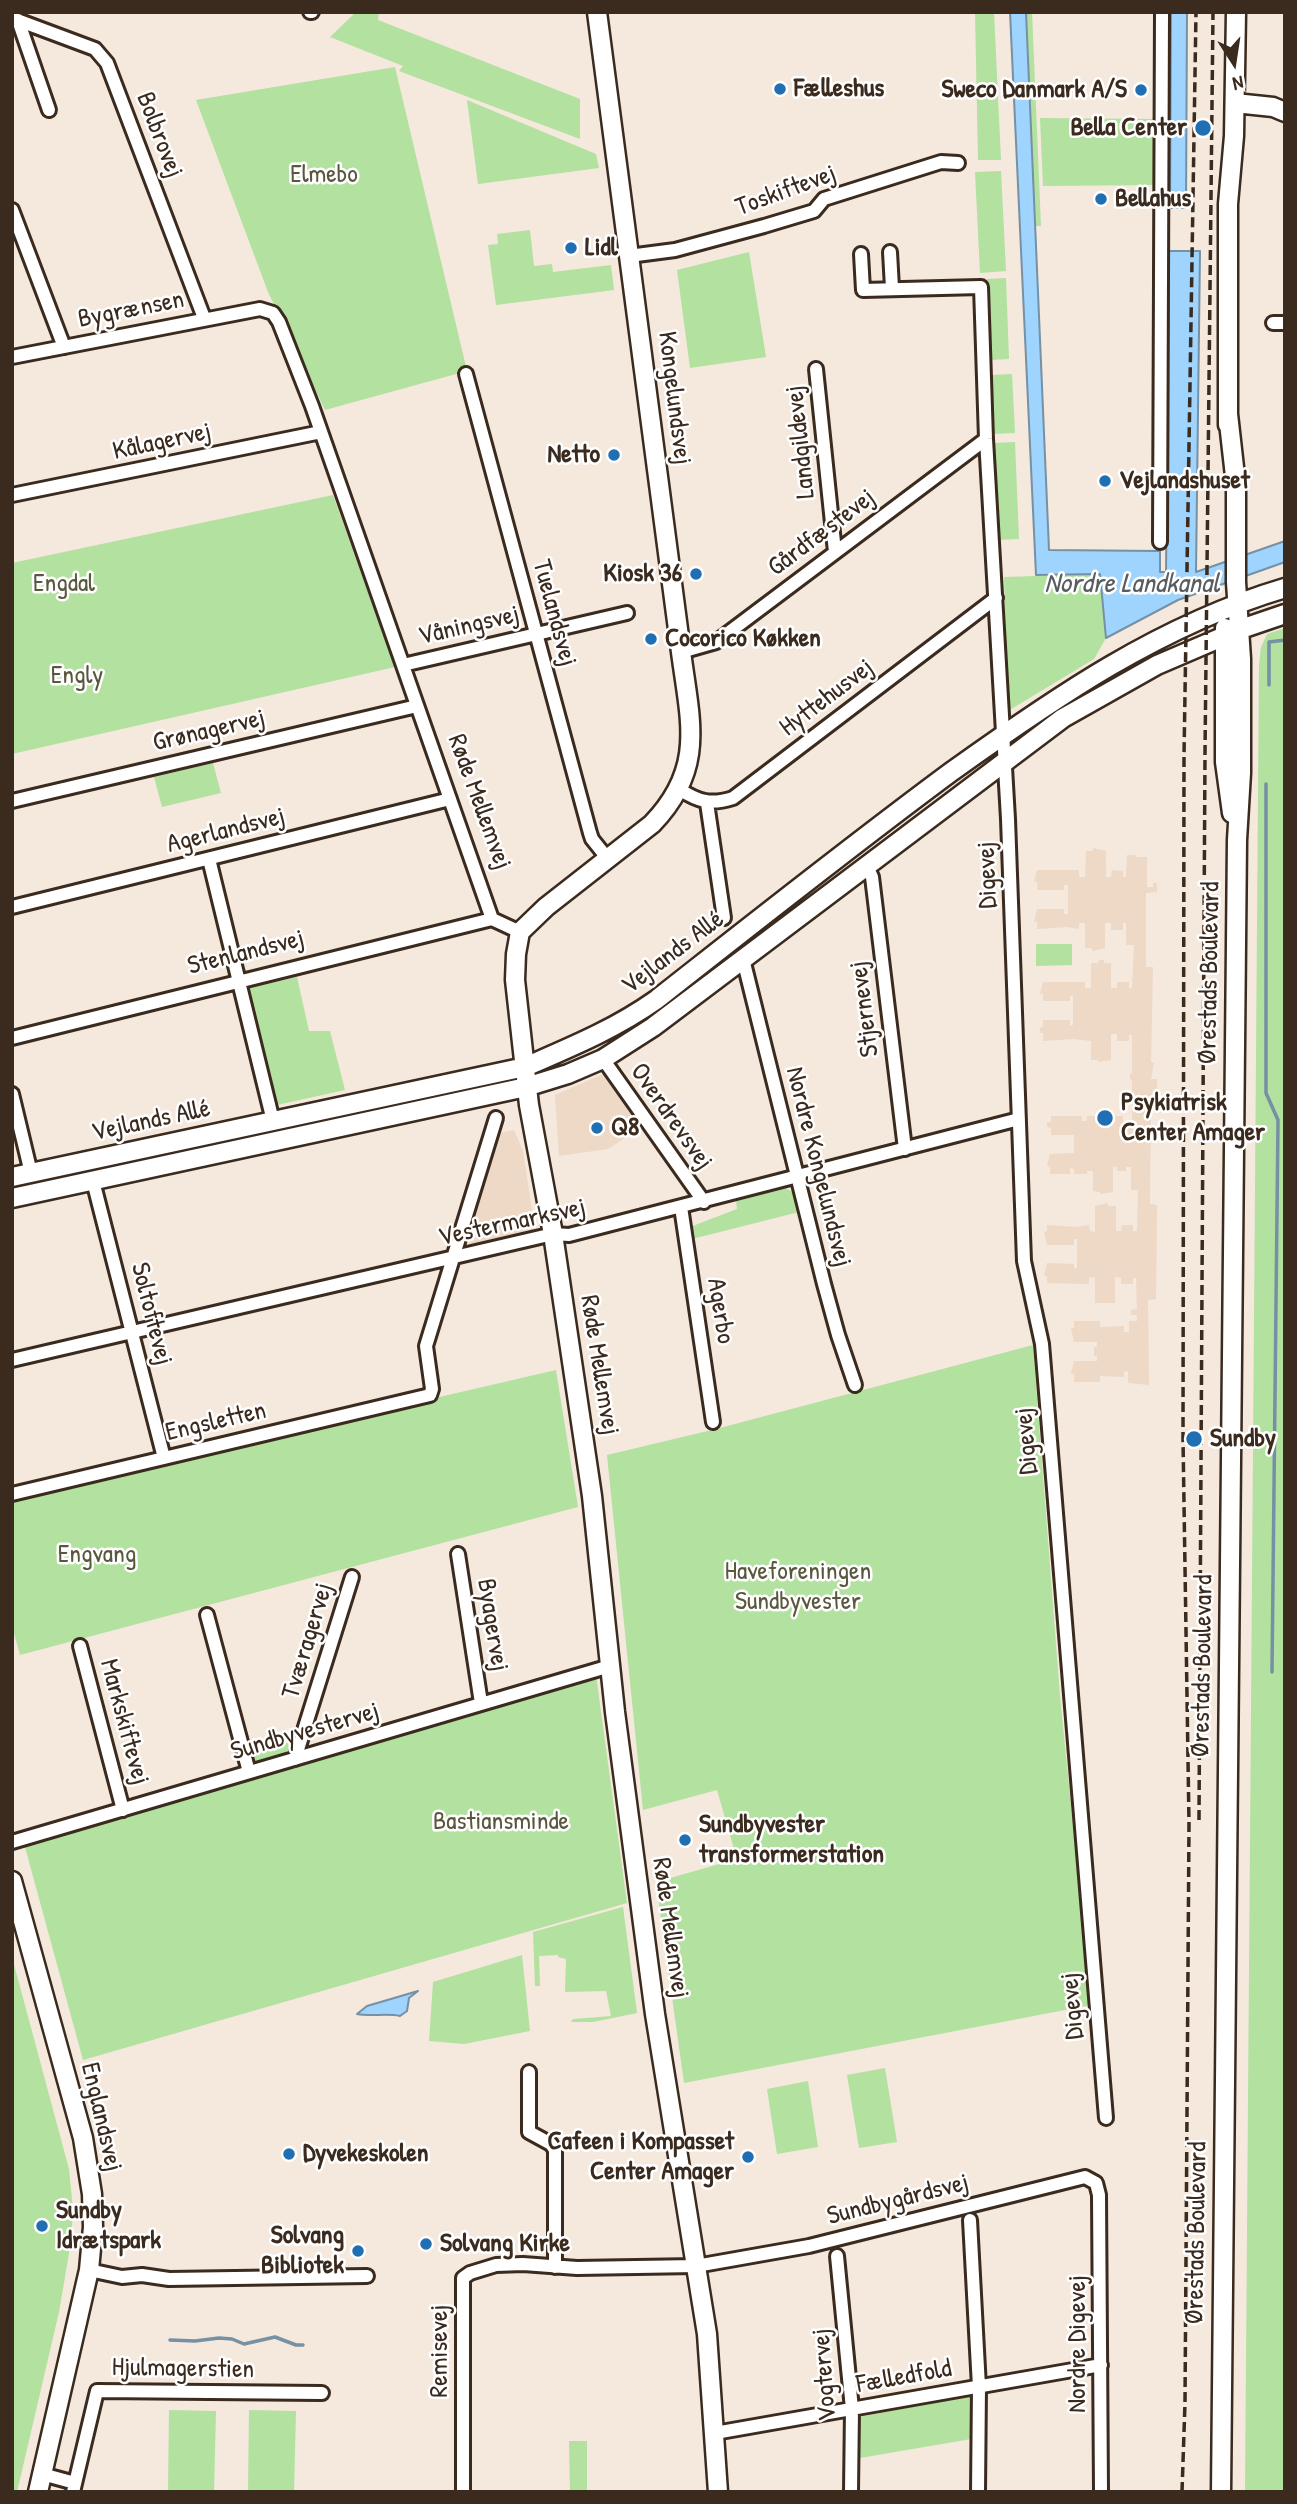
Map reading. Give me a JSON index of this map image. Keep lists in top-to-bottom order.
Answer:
{
  "streets": {
    "street": [
      "Bolbrovej",
      "Toskiftevej",
      "Bygrænsen",
      "Kongelundsvej",
      "Kålagervej",
      "Landgildevej",
      "Gårdfæstevej",
      "Tuelandsvej",
      "Våningsvej",
      "Hyttehusvej",
      "Grønagervej",
      "Røde Mellemvej",
      "Agerlandsvej",
      "Digevej",
      "Stenlandsvej",
      "Vejlands Allé",
      "Ørestads Boulevard",
      "Stjernevej",
      "Overdrevsvej",
      "Nordre Kongelundsvej",
      "Vestermarksvej",
      "Agerbo",
      "Soltoftevej",
      "Engsletten",
      "Byagervej",
      "Tværagervej",
      "Markskiftevej",
      "Sundbyvestervej",
      "Englandsvej",
      "Sundbygårdsvej",
      "Nordre Digevej",
      "Remisevej",
      "Hjulmagerstien",
      "Vogtervej",
      "Fælledfold"
    ]
  },
  "crossings": [
    ["Bolbrovej", "Bygrænsen"],
    ["Toskiftevej", "Kongelundsvej"],
    ["Bygrænsen", "Røde Mellemvej"],
    ["Kongelundsvej", "Gårdfæstevej"],
    ["Kålagervej", "Røde Mellemvej"],
    ["Landgildevej", "Gårdfæstevej"],
    ["Gårdfæstevej", "Digevej"],
    ["Tuelandsvej", "Våningsvej"],
    ["Våningsvej", "Røde Mellemvej"],
    ["Hyttehusvej", "Digevej"],
    ["Grønagervej", "Røde Mellemvej"],
    ["Røde Mellemvej", "Agerlandsvej"],
    ["Røde Mellemvej", "Stenlandsvej"],
    ["Røde Mellemvej", "Vejlands Allé"],
    ["Røde Mellemvej", "Vestermarksvej"],
    ["Røde Mellemvej", "Sundbyvestervej"],
    ["Røde Mellemvej", "Sundbygårdsvej"],
    ["Røde Mellemvej", "Remisevej"],
    ["Røde Mellemvej", "Fælledfold"],
    ["Digevej", "Vejlands Allé"],
    ["Digevej", "Vestermarksvej"],
    ["Vejlands Allé", "Ørestads Boulevard"],
    ["Vejlands Allé", "Stjernevej"],
    ["Vejlands Allé", "Overdrevsvej"],
    ["Vejlands Allé", "Nordre Kongelundsvej"],
    ["Vejlands Allé", "Soltoftevej"],
    ["Stjernevej", "Vestermarksvej"],
    ["Overdrevsvej", "Vestermarksvej"],
    ["Nordre Kongelundsvej", "Vestermarksvej"],
    ["Vestermarksvej", "Agerbo"],
    ["Vestermarksvej", "Soltoftevej"],
    ["Vestermarksvej", "Engsletten"],
    ["Soltoftevej", "Engsletten"],
    ["Byagervej", "Sundbyvestervej"],
    ["Tværagervej", "Sundbyvestervej"],
    ["Markskiftevej", "Sundbyvestervej"],
    ["Englandsvej", "Hjulmagerstien"],
    ["Sundbygårdsvej", "Nordre Digevej"],
    ["Sundbygårdsvej", "Remisevej"],
    ["Nordre Digevej", "Fælledfold"],
    ["Vogtervej", "Fælledfold"]
  ],
  "water": ["Nordre Landkanal"],
  "parks": [
    "Elmebo",
    "Engdal",
    "Engly",
    "Engvang",
    "Haveforeningen Sundbyvester",
    "Bastiansminde"
  ],
  "places": [
    "Fælleshus",
    "Sweco Danmark A/S",
    "Bella Center",
    "Bellahus",
    "Lidl",
    "Netto",
    "Vejlandshuset",
    "Kiosk 36",
    "Cocorico Køkken",
    "Psykiatrisk Center Amager",
    "Q8",
    "Sundby",
    "Sundbyvester transformerstation",
    "Dyvekeskolen",
    "Cafeen i Kompasset Center Amager",
    "Sundby Idrætspark",
    "Solvang Kirke",
    "Solvang Bibliotek"
  ],
  "north": "bottom"
}
